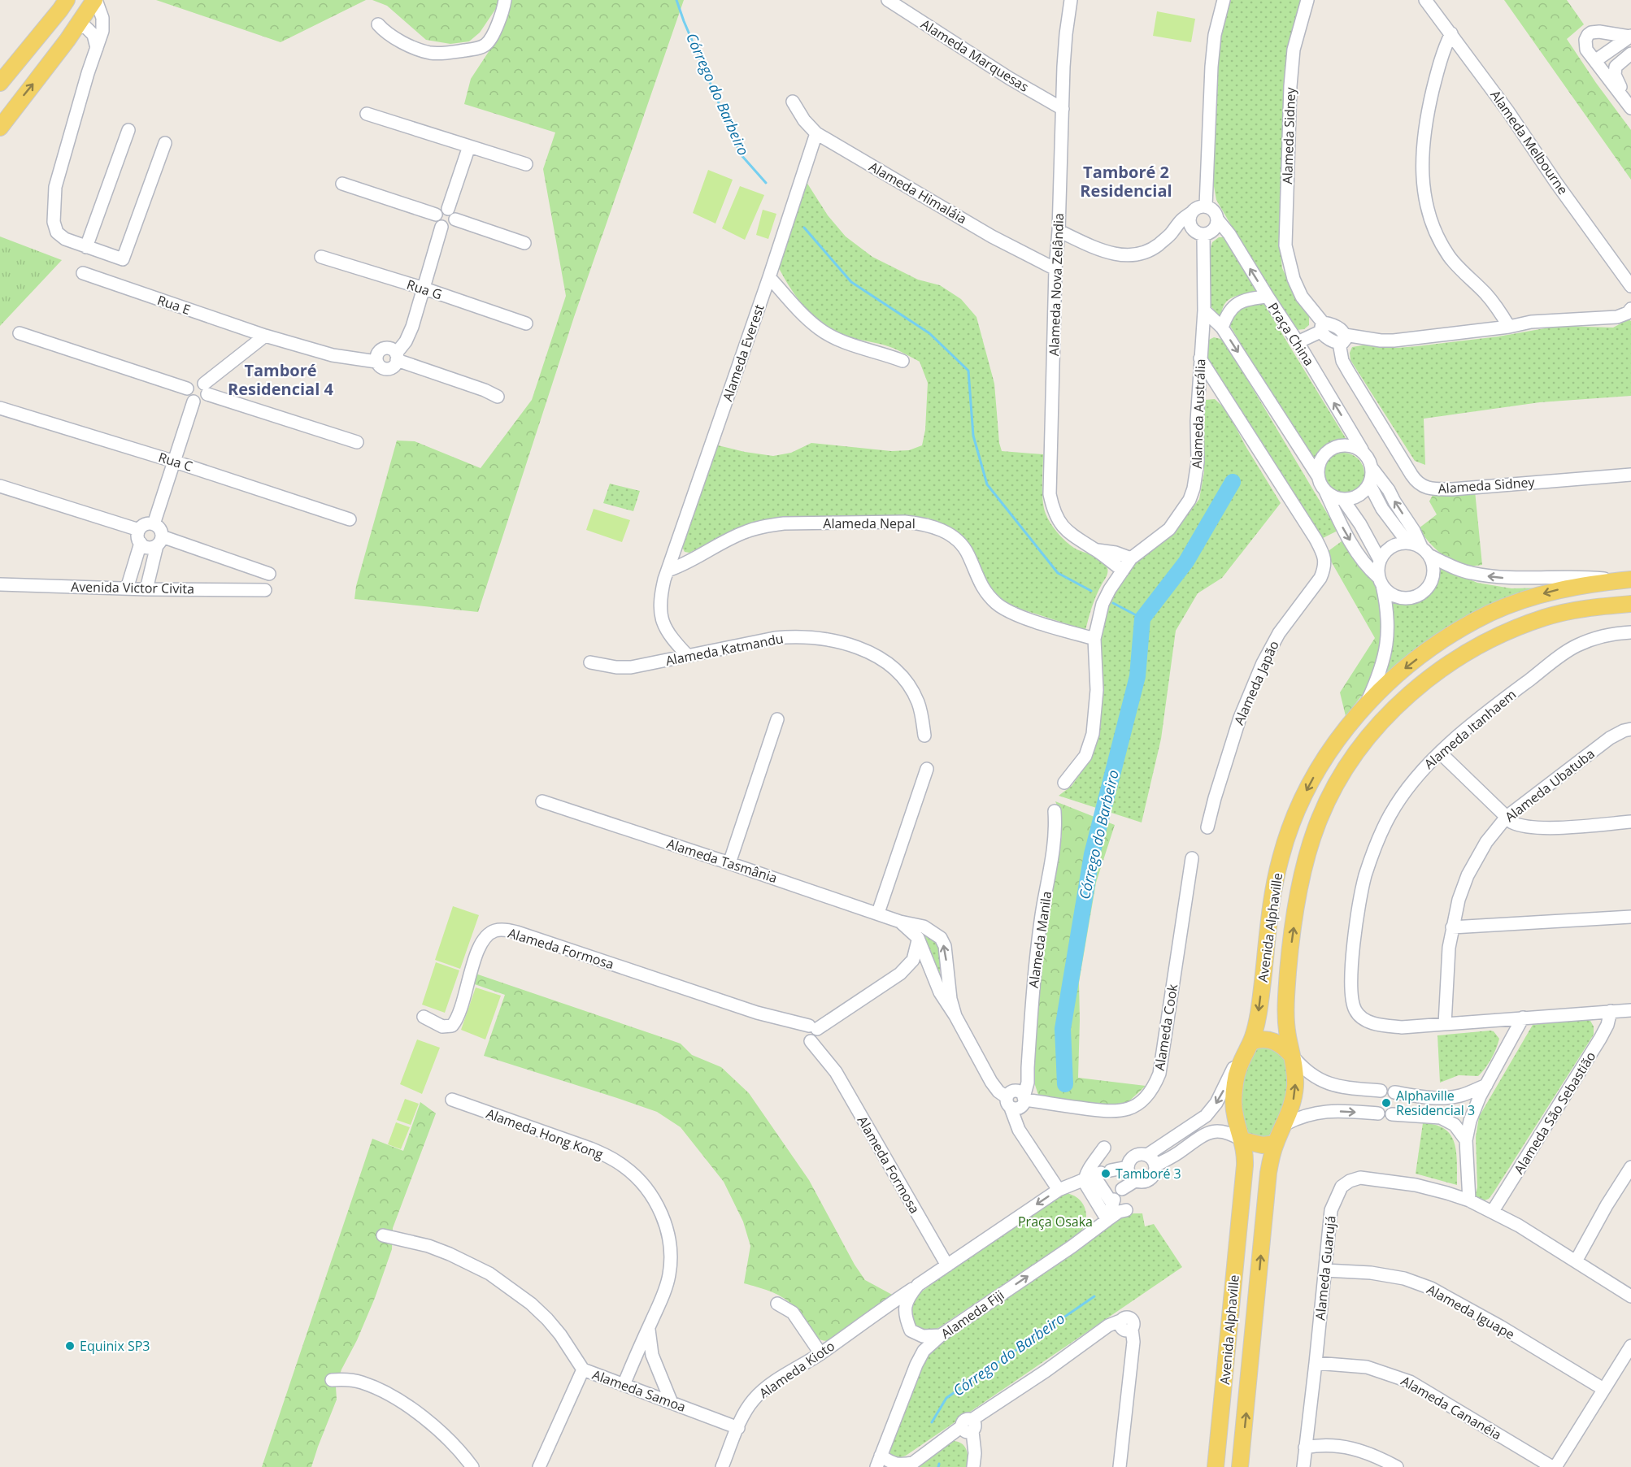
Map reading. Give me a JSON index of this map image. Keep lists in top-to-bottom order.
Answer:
{
  "streets": {
    "main road": ["Avenida Alphaville"],
    "street": [
      "Alameda Marquesas",
      "Alameda Sidney",
      "Alameda Melbourne",
      "Alameda Himaláia",
      "Alameda Nova Zelândia",
      "Rua G",
      "Rua E",
      "Praça China",
      "Alameda Everest",
      "Alameda Austrália",
      "Rua C",
      "Alameda Nepal",
      "Avenida Victor Civita",
      "Alameda Katmandu",
      "Alameda Japão",
      "Alameda Itanhaem",
      "Alameda Ubatuba",
      "Alameda Tasmânia",
      "Alameda Manila",
      "Alameda Formosa",
      "Alameda Cook",
      "Alameda São Sebastião",
      "Alameda Hong Kong",
      "Alameda Guarujá",
      "Alameda Iguape",
      "Alameda Fiji",
      "Alameda Kioto",
      "Alameda Samoa",
      "Alameda Cananéia"
    ]
  },
  "crossings": [
    ["Alameda Marquesas", "Alameda Nova Zelândia"],
    ["Alameda Himaláia", "Alameda Nova Zelândia"],
    ["Alameda Himaláia", "Alameda Everest"],
    ["Alameda Nova Zelândia", "Alameda Austrália"],
    ["Praça China", "Alameda Austrália"],
    ["Praça China", "Avenida Alphaville"],
    ["Alameda Everest", "Alameda Nepal"],
    ["Alameda Everest", "Alameda Katmandu"],
    ["Alameda Austrália", "Alameda Nepal"],
    ["Alameda Austrália", "Alameda Japão"],
    ["Alameda Itanhaem", "Alameda Ubatuba"],
    ["Alameda Itanhaem", "Alameda São Sebastião"],
    ["Alameda Tasmânia", "Alameda Manila"],
    ["Alameda Tasmânia", "Alameda Cook"],
    ["Alameda Manila", "Alameda Cook"],
    ["Alameda Formosa", "Alameda Kioto"],
    ["Alameda São Sebastião", "Alameda Guarujá"],
    ["Alameda Hong Kong", "Alameda Samoa"],
    ["Alameda Guarujá", "Alameda Iguape"],
    ["Alameda Guarujá", "Alameda Cananéia"],
    ["Alameda Kioto", "Alameda Samoa"]
  ],
  "one_way": ["Alameda Fiji"],
  "districts": ["Tamboré 2 Residencial", "Tamboré Residencial 4"],
  "water": ["Córrego do Barbeiro"],
  "parks": ["Praça Osaka"],
  "places": ["Alphaville Residencial 3", "Tamboré 3", "Equinix SP3"]
}
